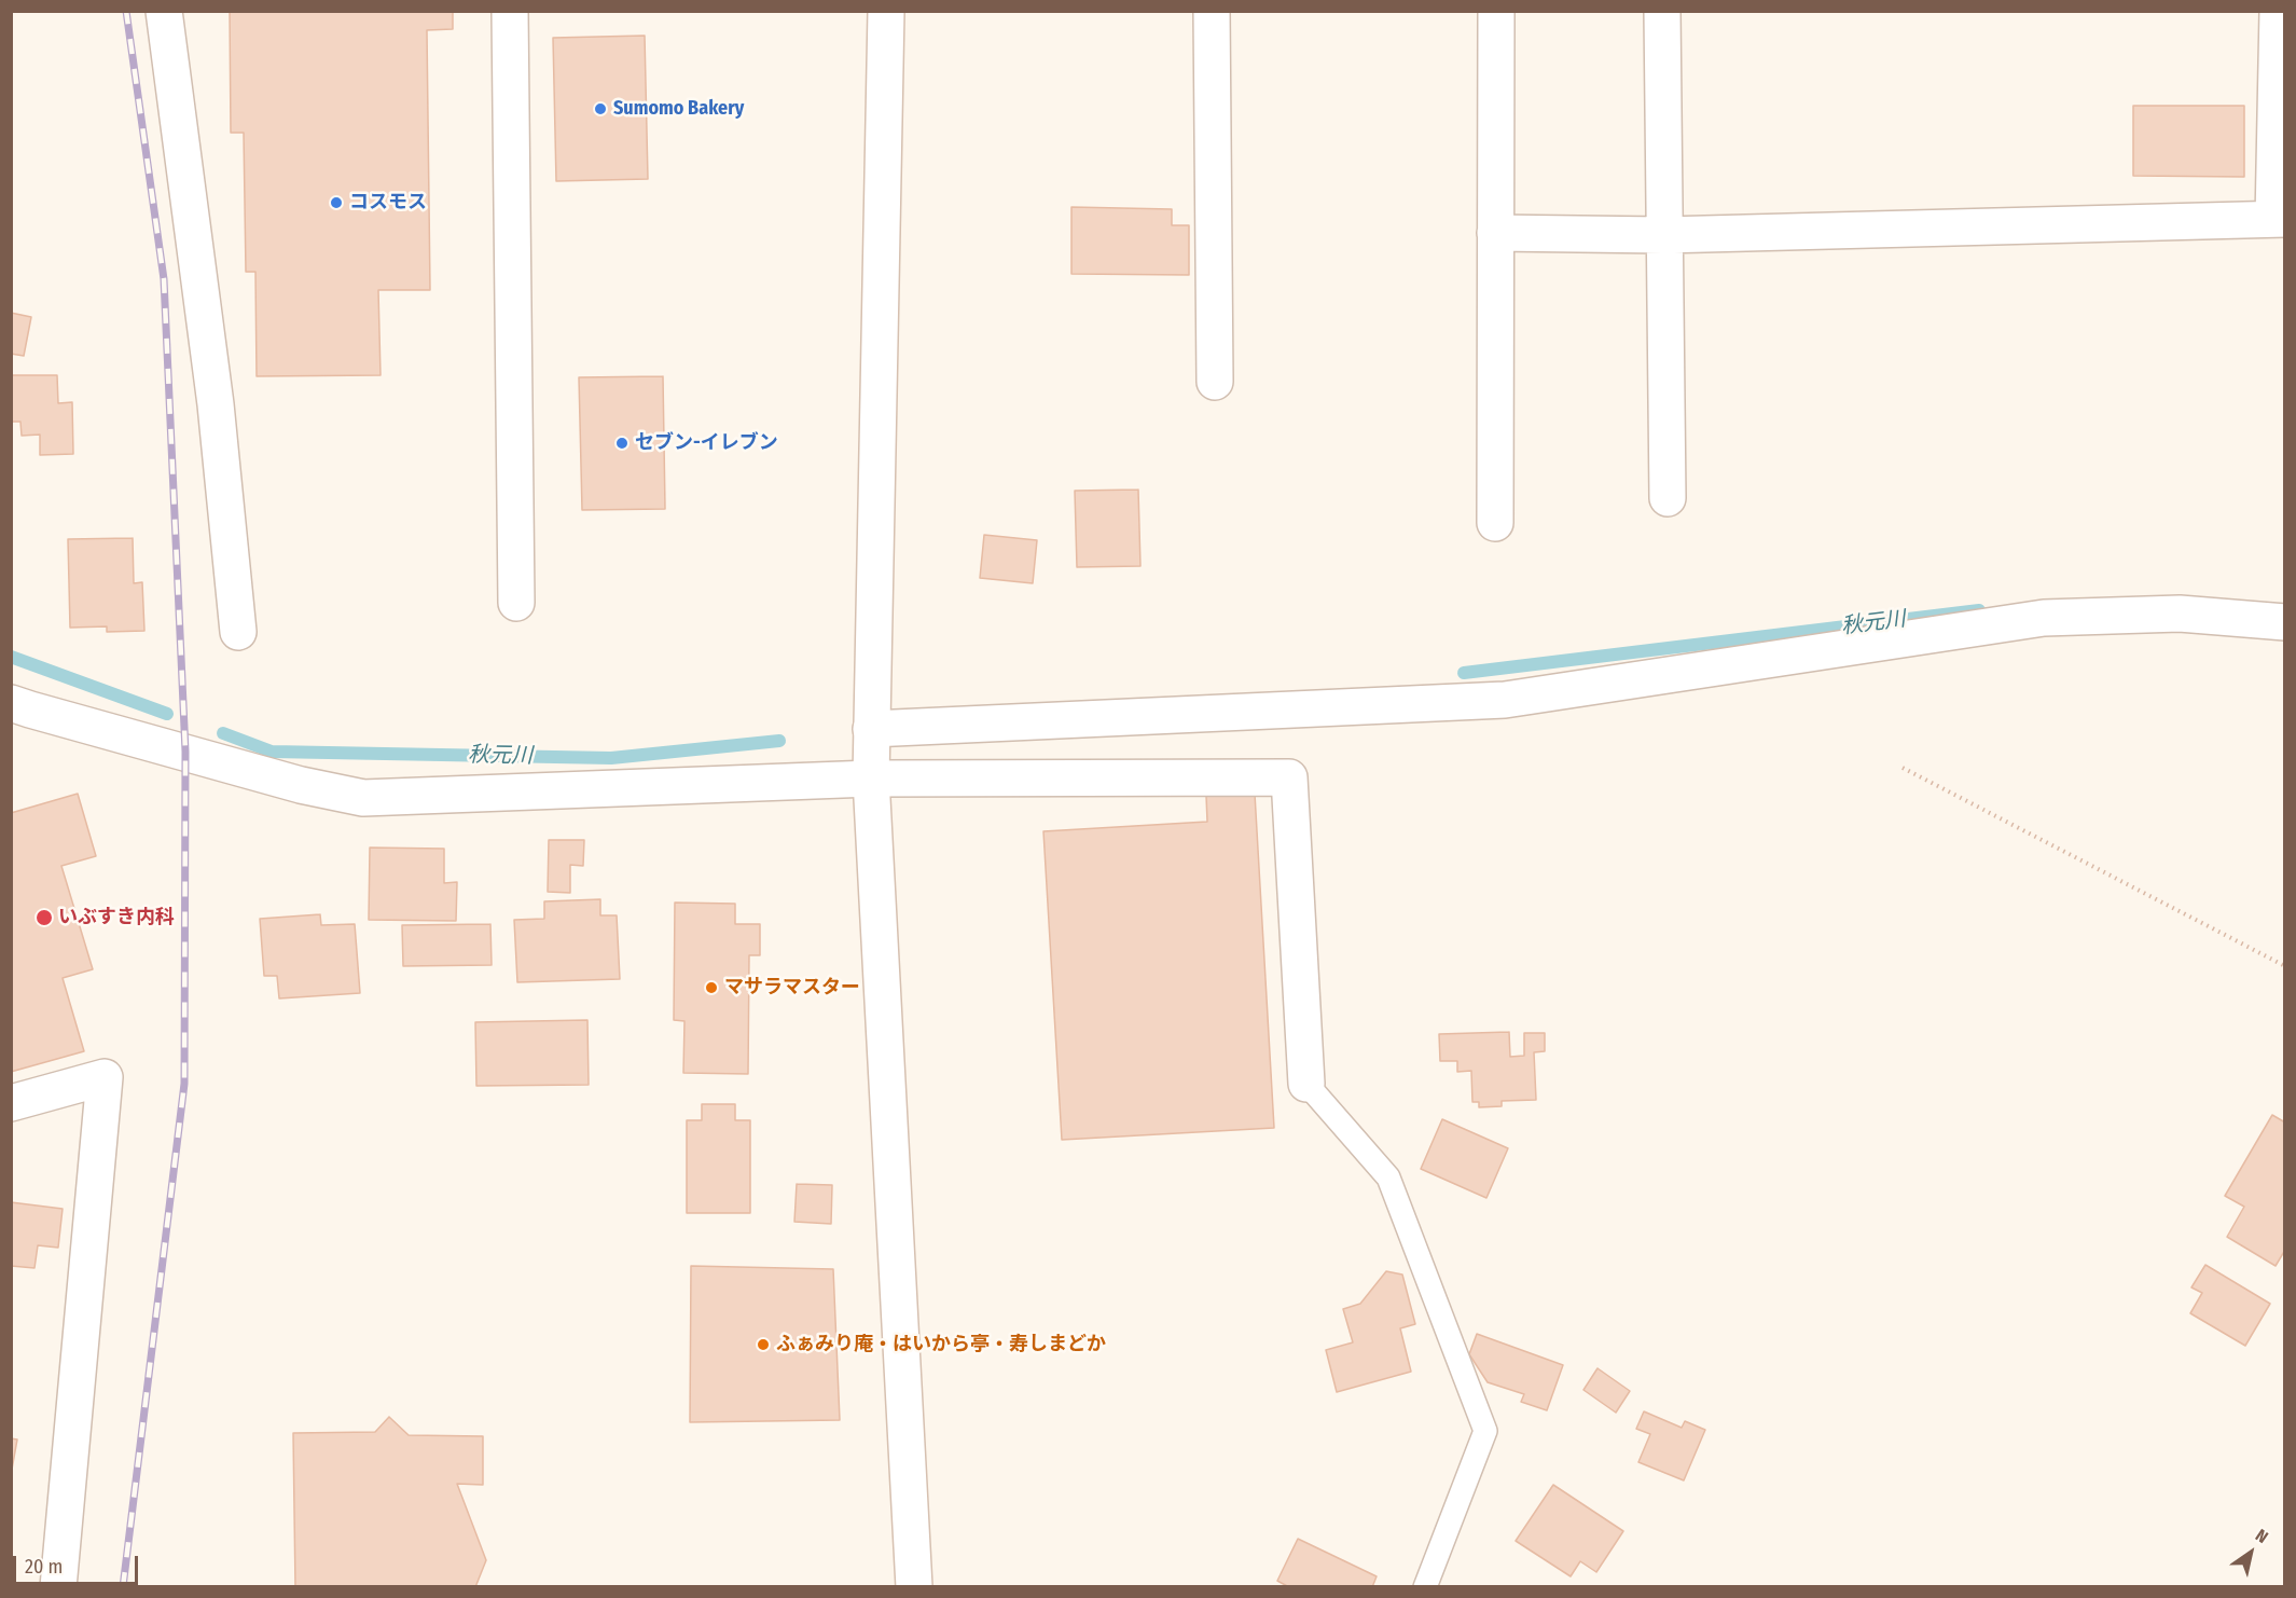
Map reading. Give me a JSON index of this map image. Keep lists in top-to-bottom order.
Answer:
{
  "water": ["秋元川"],
  "places": [
    "Sumomo Bakery",
    "コスモス",
    "セブン-イレブン",
    "いぶすき内科",
    "マサラマスター",
    "ふぁみり庵・はいから亭・寿しまどか"
  ],
  "scale_bar": "20 m",
  "north": "top right"
}
